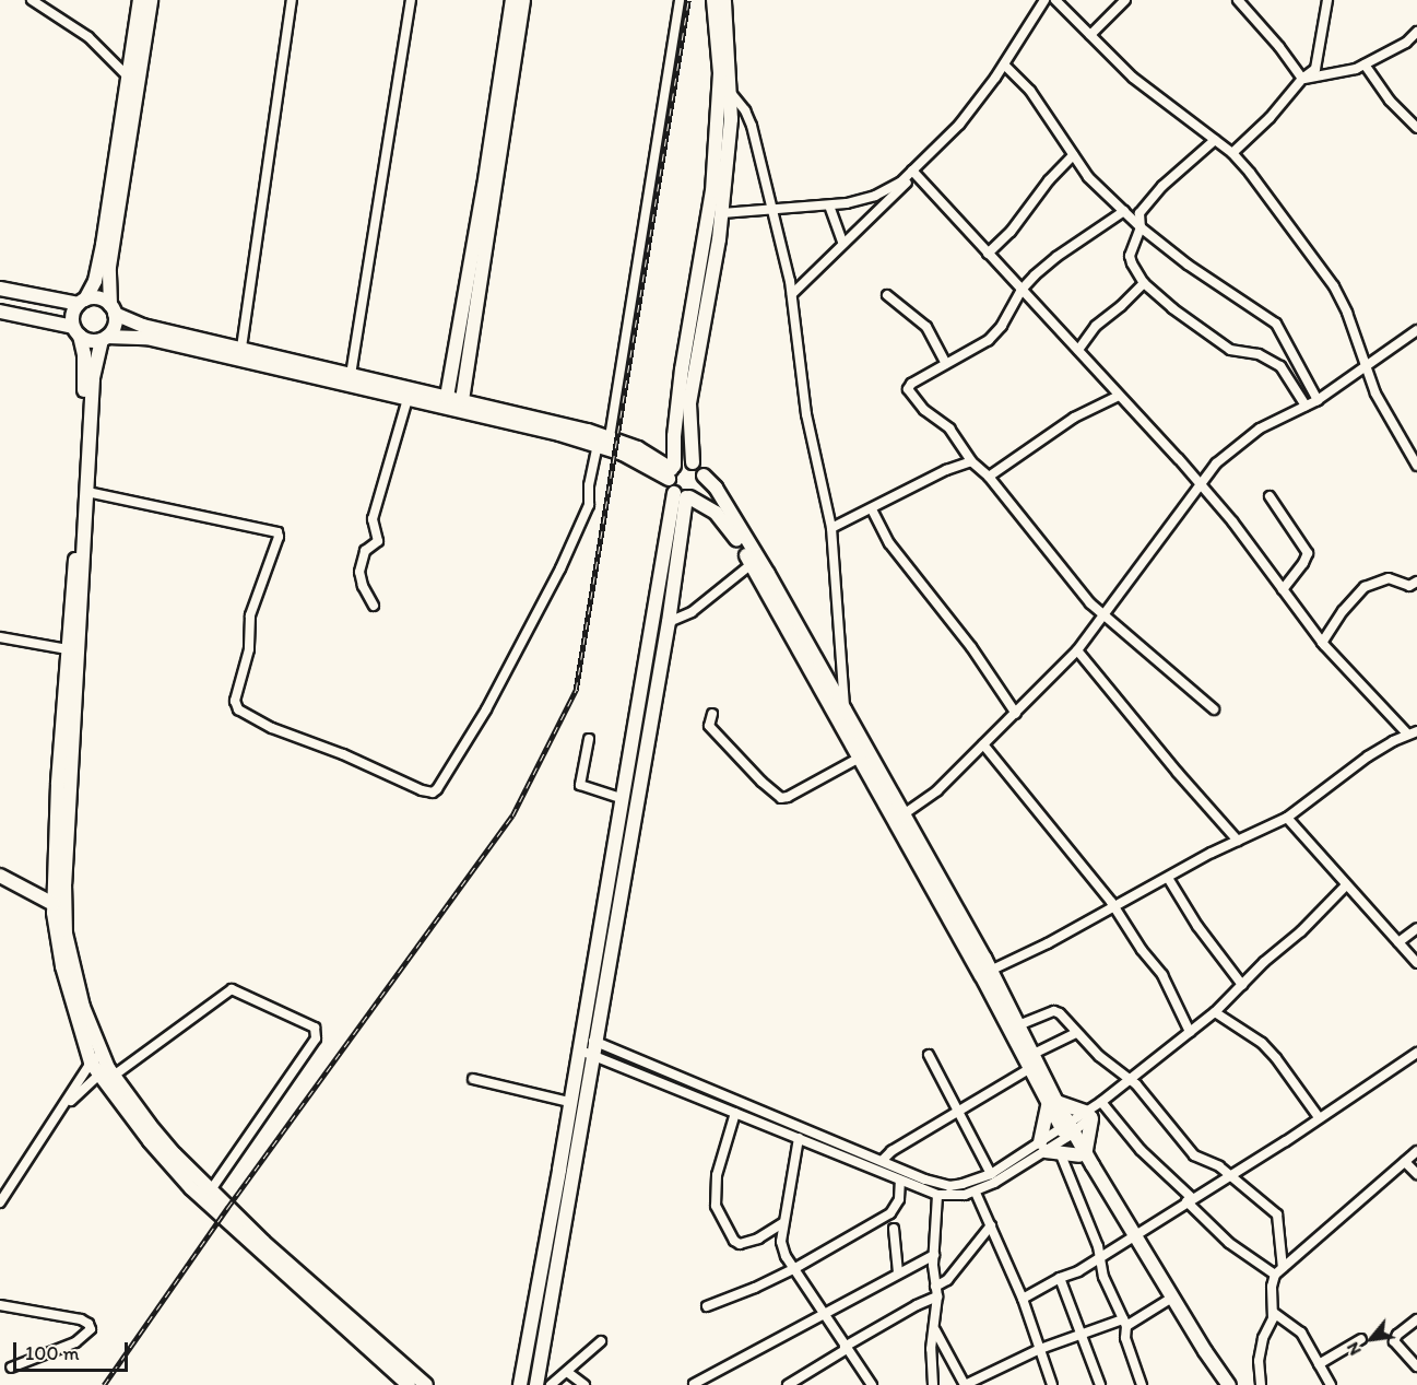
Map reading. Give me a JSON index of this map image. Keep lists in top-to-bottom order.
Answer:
{
  "scale_bar": "100 m",
  "north": "bottom left"
}
